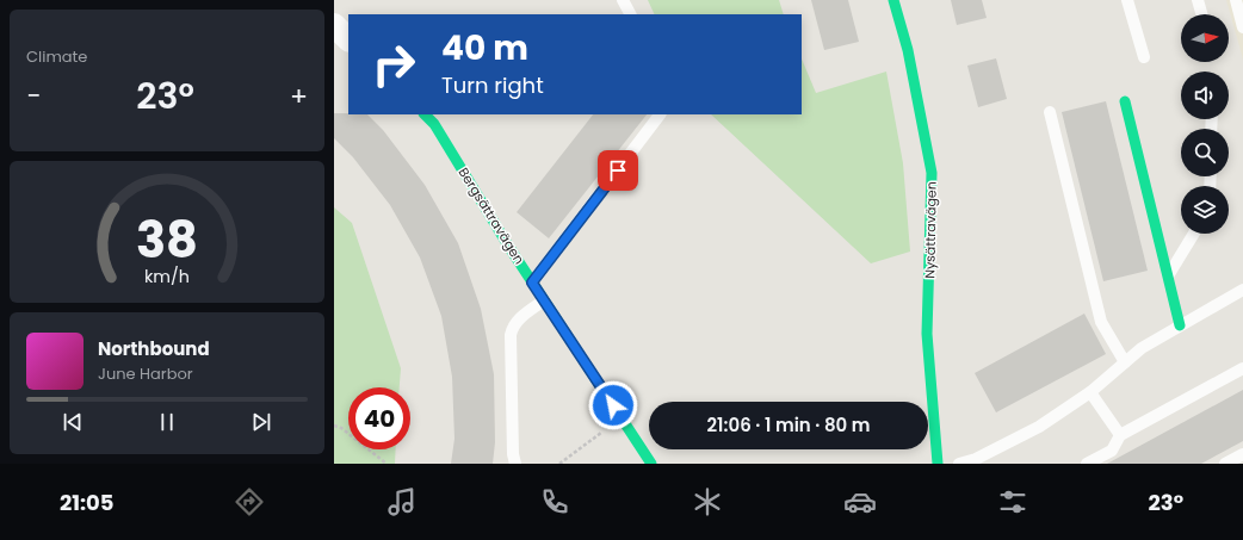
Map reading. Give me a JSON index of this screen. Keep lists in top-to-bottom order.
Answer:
{
  "streets": {
    "street": ["Bergsättravägen", "Nysättravägen"]
  },
  "north": "right",
  "page": {
    "tile": "Climate",
    "turn": ["40 m", "Turn right"],
    "heat": ["−", "23°", "+"],
    "song": ["Northbound", "June Harbor"],
    "limit": "40",
    "trip": "21:06 · 1 min · 80 m",
    "tabs": ["21:05", "23°"],
    "gauge": ["38", "km/h"]
  }
}
